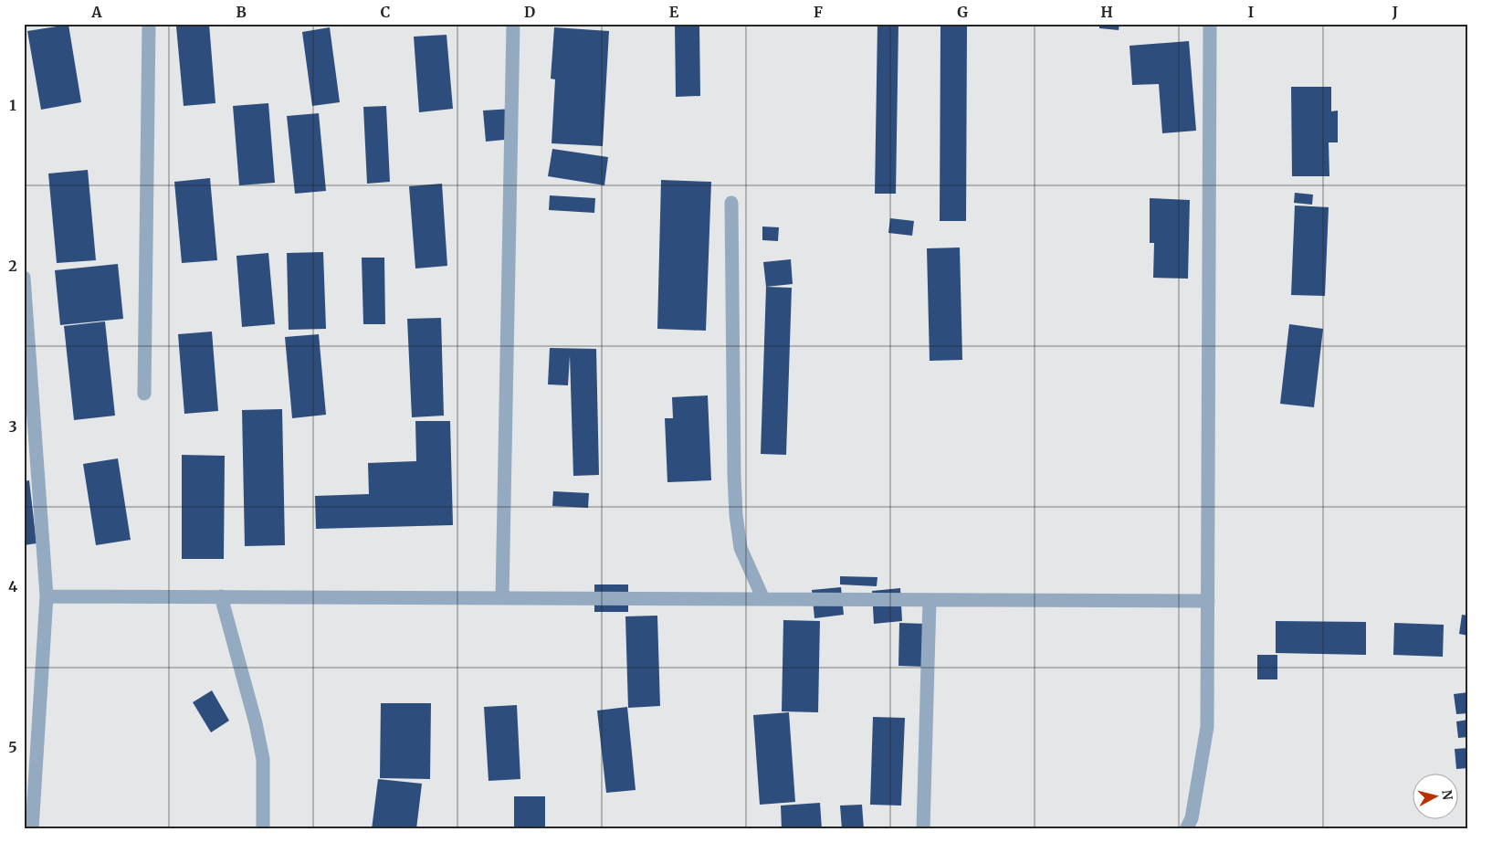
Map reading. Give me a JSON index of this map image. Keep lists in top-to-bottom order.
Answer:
{
  "north": "right",
  "grid": {
    "columns": [
      "A",
      "B",
      "C",
      "D",
      "E",
      "F",
      "G",
      "H",
      "I",
      "J"
    ],
    "rows": [
      "1",
      "2",
      "3",
      "4",
      "5"
    ]
  }
}
